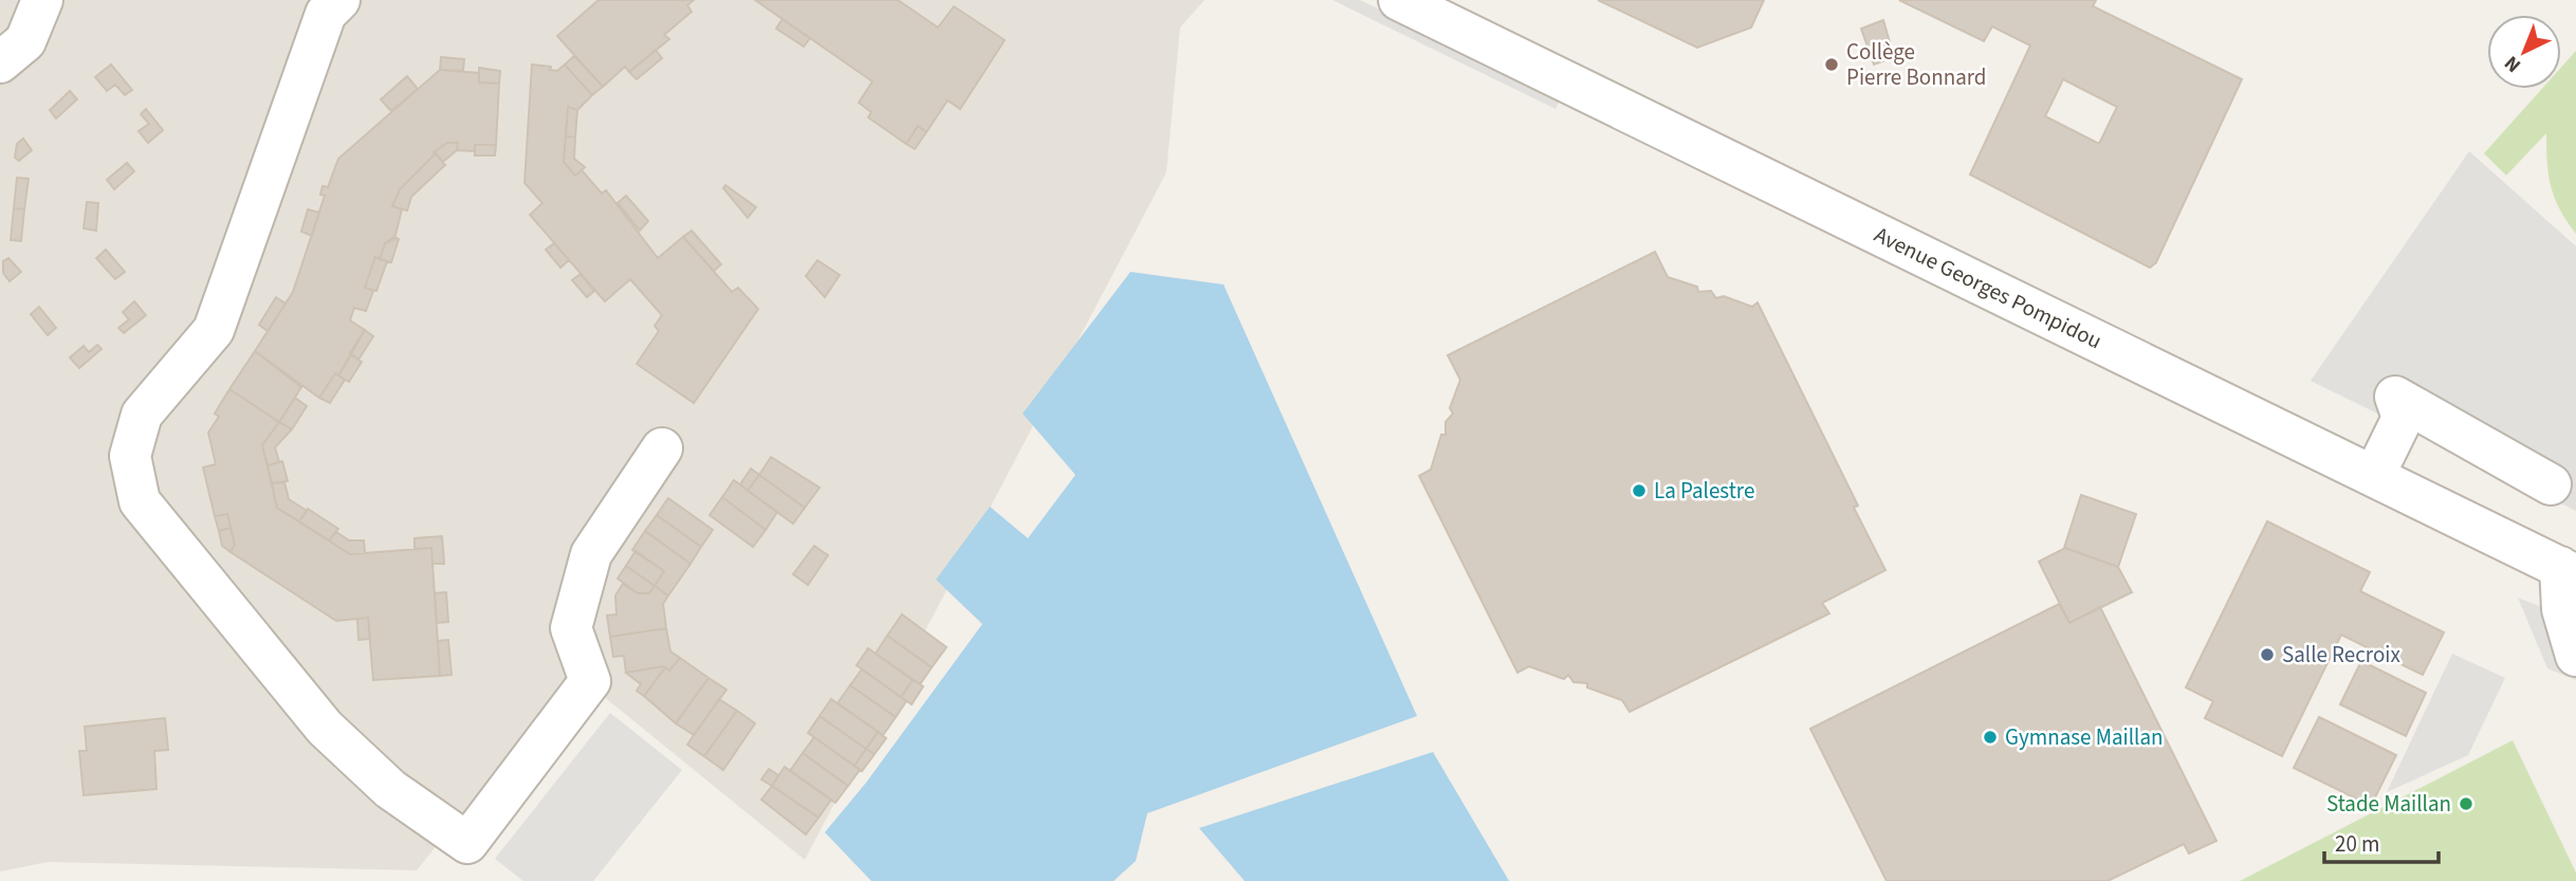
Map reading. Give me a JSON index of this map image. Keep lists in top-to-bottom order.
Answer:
{
  "streets": {
    "street": ["Avenue Georges Pompidou"]
  },
  "places": [
    "Collège Pierre Bonnard",
    "La Palestre",
    "Salle Recroix",
    "Gymnase Maillan",
    "Stade Maillan"
  ],
  "scale_bar": "20 m",
  "north": "bottom left"
}
